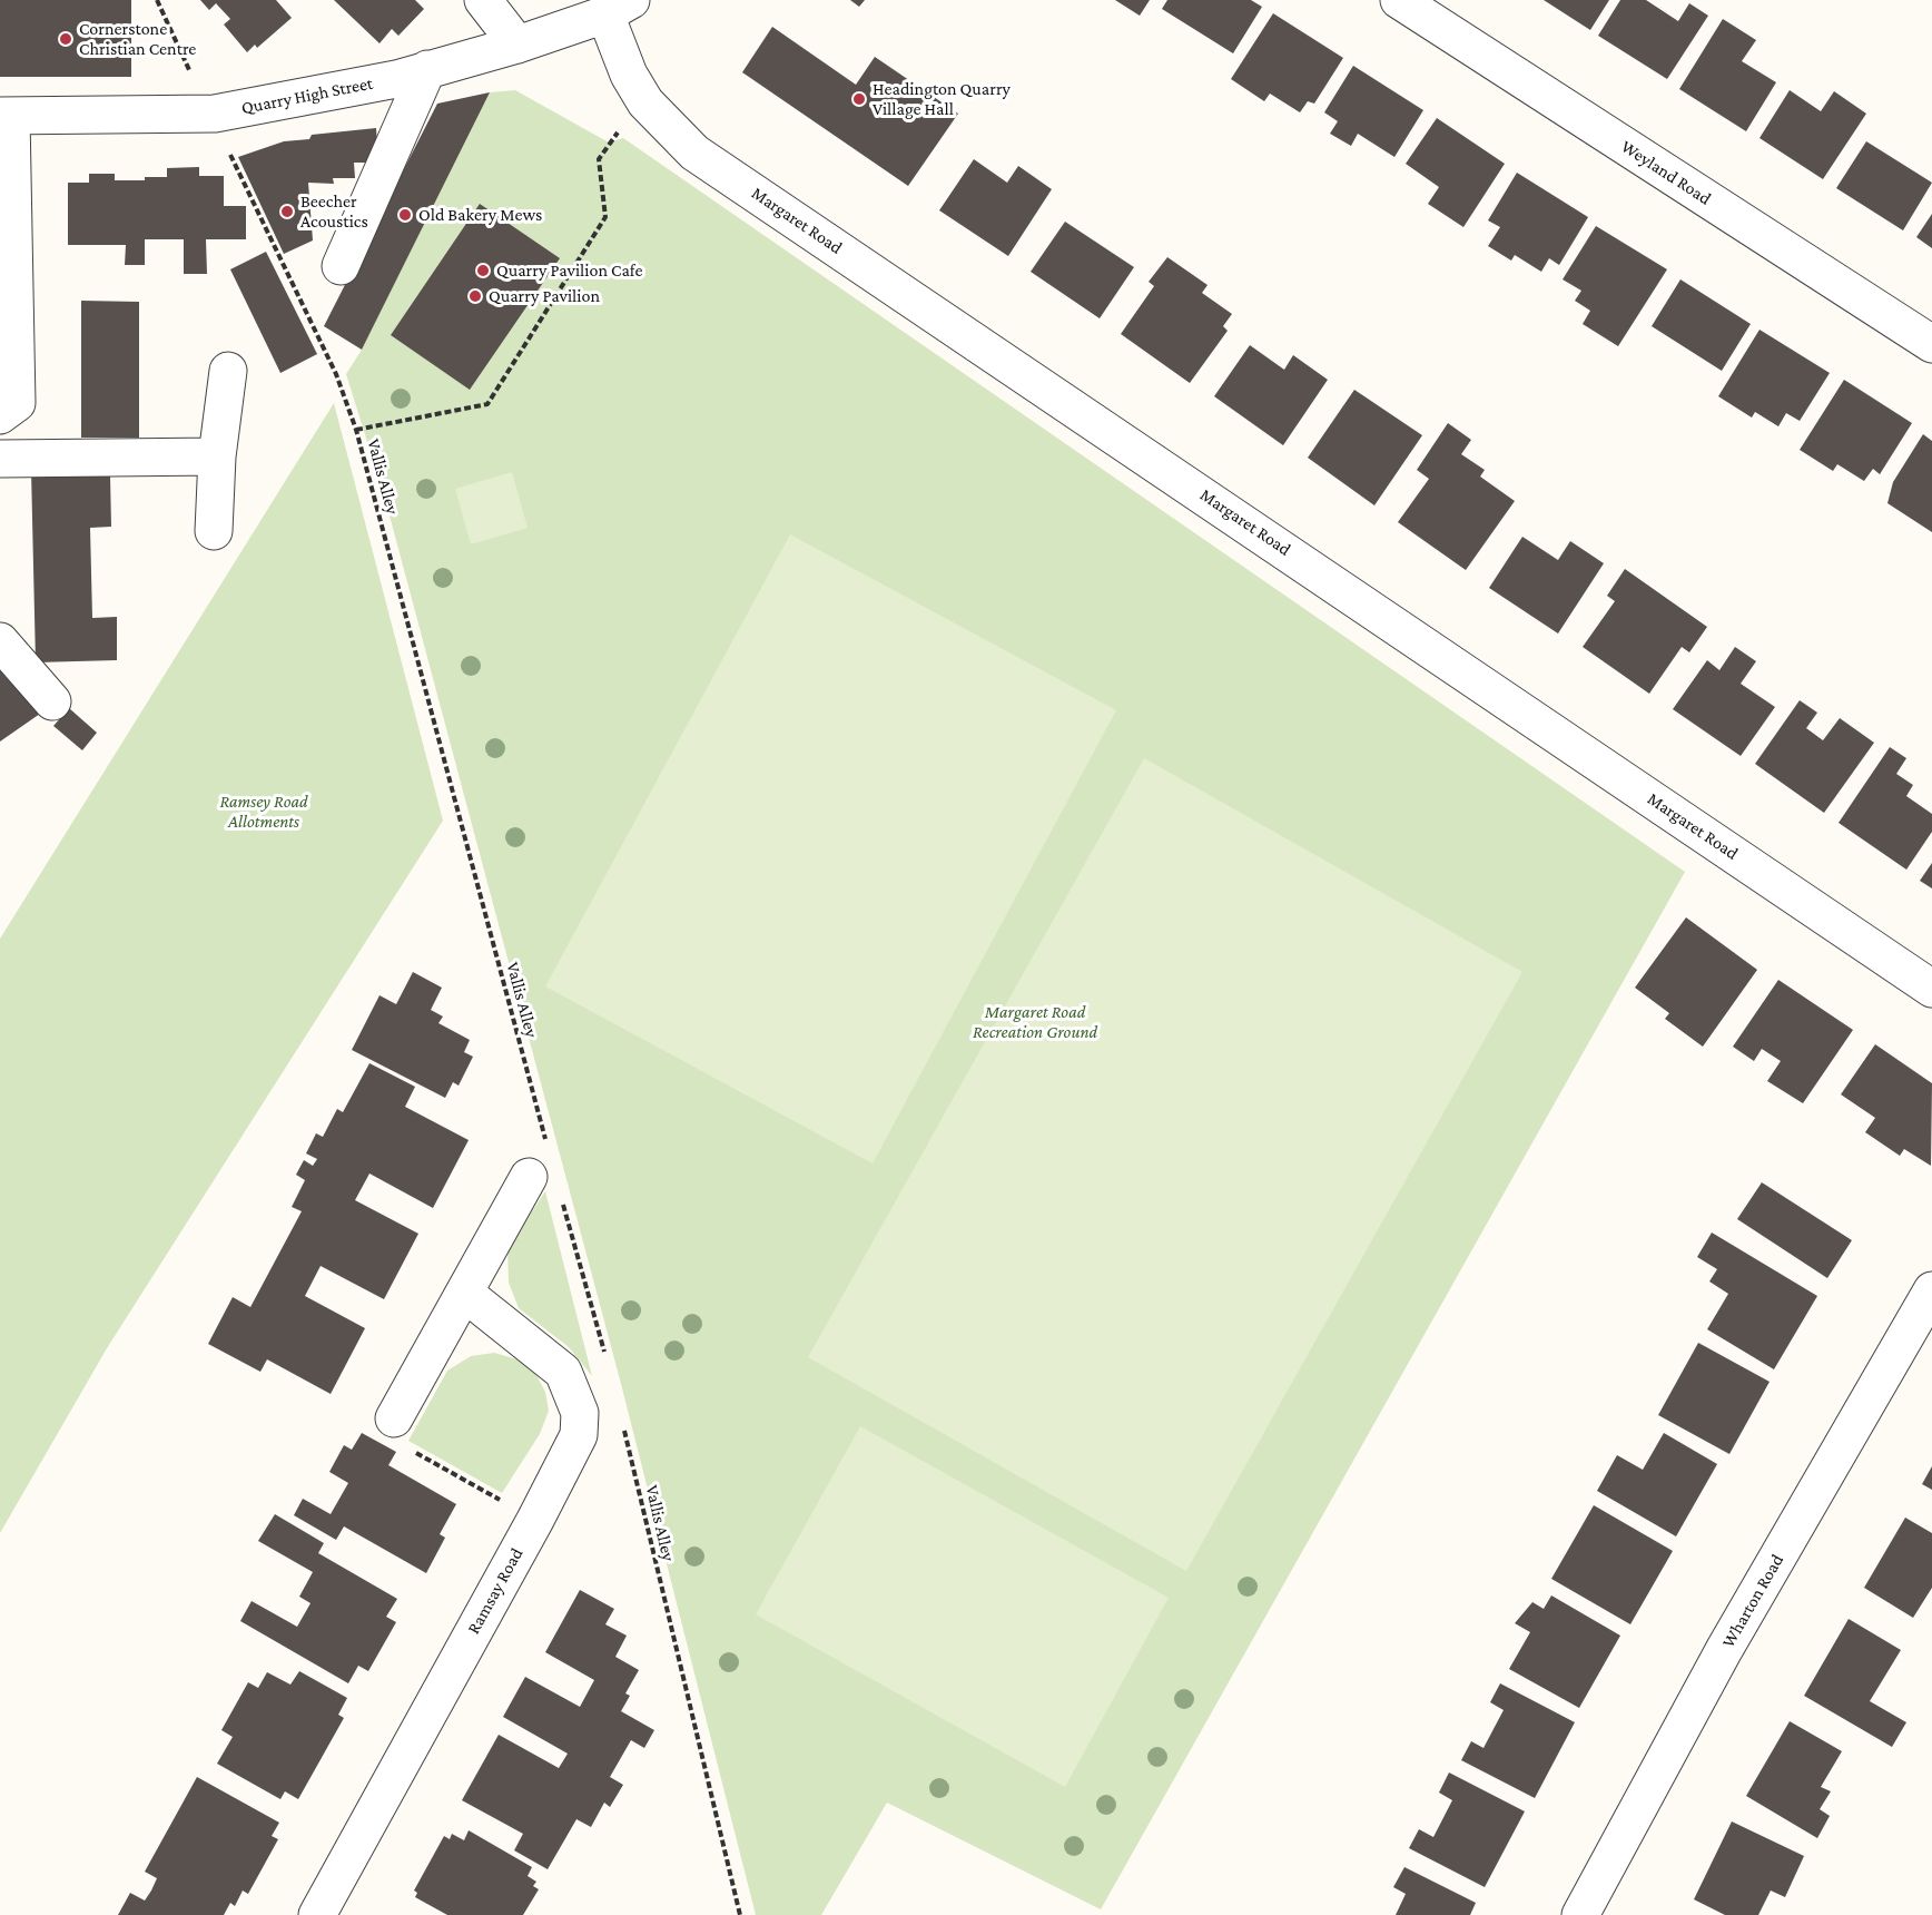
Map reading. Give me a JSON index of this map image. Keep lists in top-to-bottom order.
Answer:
{
  "streets": {
    "street": [
      "Quarry High Street",
      "Weyland Road",
      "Margaret Road",
      "Ramsay Road",
      "Wharton Road"
    ],
    "path": ["Vallis Alley"]
  },
  "crossings": [
    ["Quarry High Street", "Margaret Road"],
    ["Quarry High Street", "Vallis Alley"]
  ],
  "parks": ["Ramsey Road Allotments", "Margaret Road Recreation Ground"],
  "places": [
    "Cornerstone Christian Centre",
    "Headington Quarry Village Hall",
    "Beecher Acoustics",
    "Old Bakery Mews",
    "Quarry Pavilion Cafe",
    "Quarry Pavilion"
  ]
}
